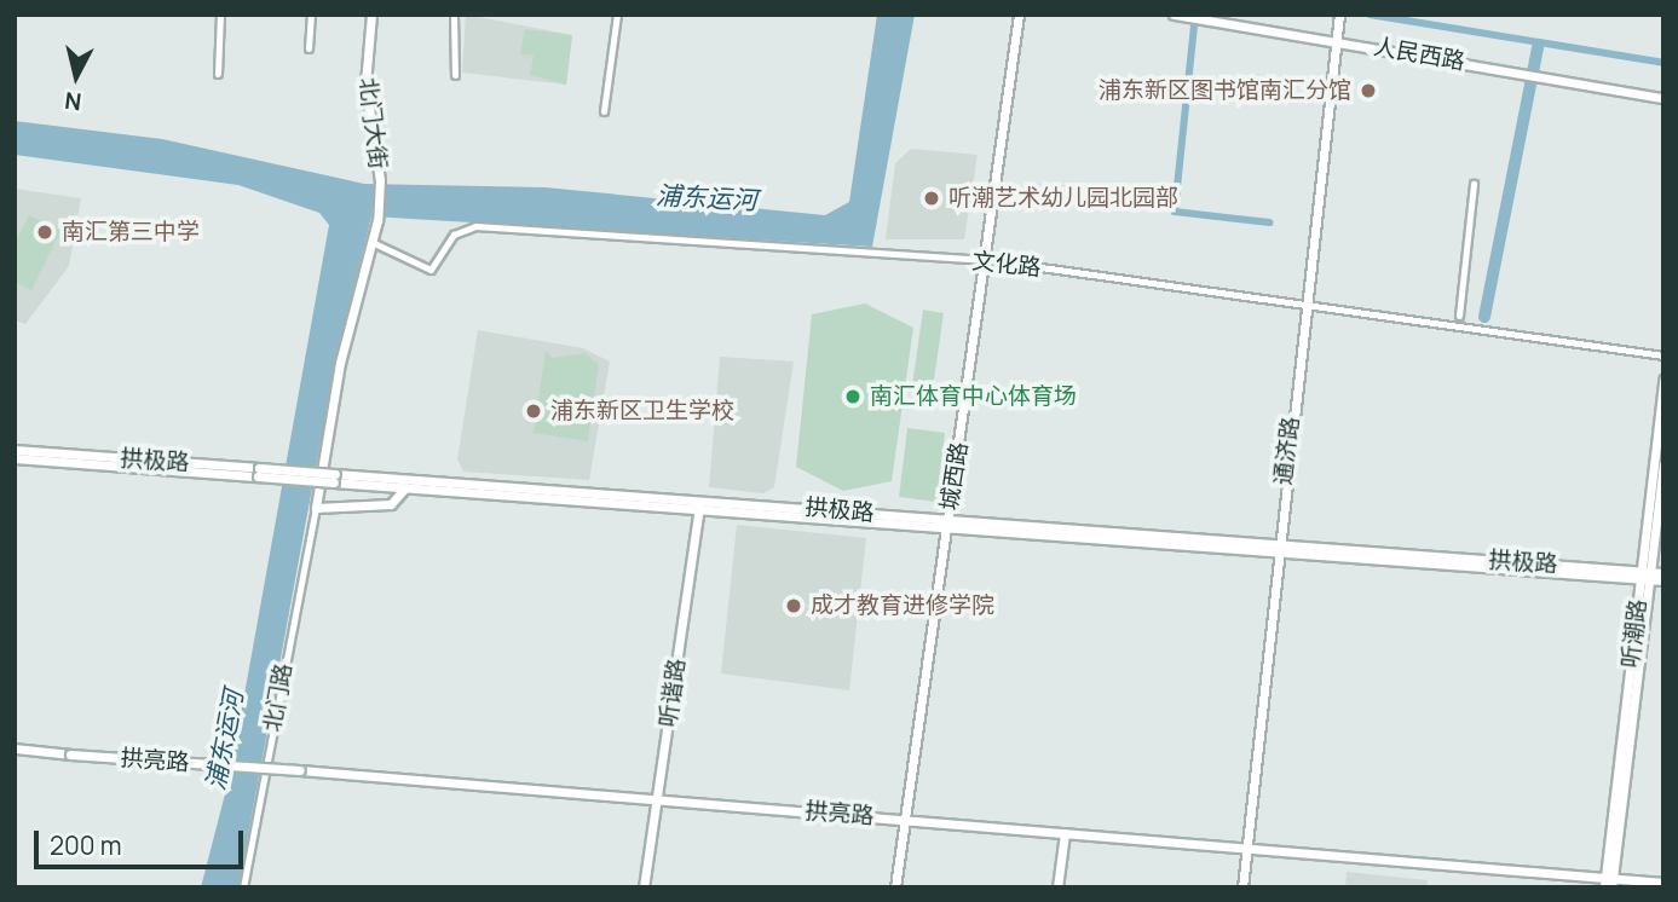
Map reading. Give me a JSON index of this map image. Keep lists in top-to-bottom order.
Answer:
{
  "streets": {
    "street": [
      "人民西路",
      "北门大街",
      "文化路",
      "通济路",
      "拱极路",
      "城西路",
      "听潮路",
      "听谐路",
      "北门路",
      "拱亮路"
    ]
  },
  "crossings": [
    ["人民西路", "通济路"],
    ["北门大街", "北门路"],
    ["文化路", "通济路"],
    ["文化路", "城西路"],
    ["文化路", "北门路"],
    ["通济路", "拱极路"],
    ["通济路", "拱亮路"],
    ["拱极路", "城西路"],
    ["拱极路", "听潮路"],
    ["拱极路", "听谐路"],
    ["城西路", "拱亮路"],
    ["听潮路", "拱亮路"],
    ["听谐路", "拱亮路"]
  ],
  "water": ["浦东运河"],
  "places": [
    "浦东新区图书馆南汇分馆",
    "听潮艺术幼儿园北园部",
    "南汇第三中学",
    "南汇体育中心体育场",
    "浦东新区卫生学校",
    "成才教育进修学院"
  ],
  "scale_bar": "200 m",
  "north": "bottom"
}
